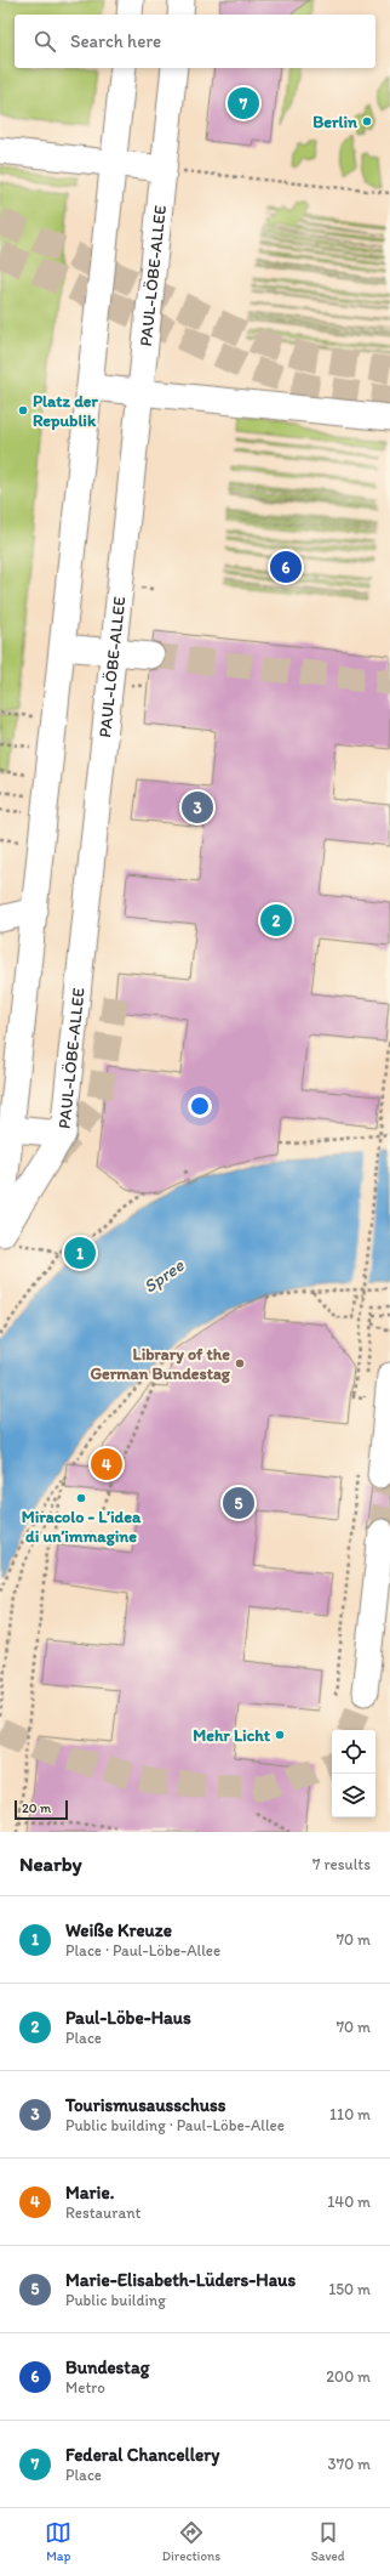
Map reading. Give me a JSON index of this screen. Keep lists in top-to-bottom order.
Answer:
{
  "streets": {
    "street": ["PAUL-LÖBE-ALLEE"]
  },
  "water": ["Spree"],
  "places": [
    "Berlin",
    "Platz der Republik",
    "Library of the German Bundestag",
    "Miracolo - L’idea di un’immagine",
    "Mehr Licht"
  ],
  "scale_bar": "20 m",
  "page": {
    "search": "Search here",
    "pins": [
      "7",
      "6",
      "3",
      "2",
      "1",
      "4",
      "5"
    ],
    "scale": "20 m",
    "heading": ["Nearby", "7 results"],
    "list": [
      {
        "mark": "1",
        "name": "Weiße Kreuze",
        "note": "Place · Paul-Löbe-Allee",
        "value": "70 m"
      },
      {
        "mark": "2",
        "name": "Paul-Löbe-Haus",
        "note": "Place",
        "value": "70 m"
      },
      {
        "mark": "3",
        "name": "Tourismusausschuss",
        "note": "Public building · Paul-Löbe-Allee",
        "value": "110 m"
      },
      {
        "mark": "4",
        "name": "Marie.",
        "note": "Restaurant",
        "value": "140 m"
      },
      {
        "mark": "5",
        "name": "Marie-Elisabeth-Lüders-Haus",
        "note": "Public building",
        "value": "150 m"
      },
      {
        "mark": "6",
        "name": "Bundestag",
        "note": "Metro",
        "value": "200 m"
      },
      {
        "mark": "7",
        "name": "Federal Chancellery",
        "note": "Place",
        "value": "370 m"
      }
    ],
    "nav": ["Map", "Directions", "Saved"]
  }
}
